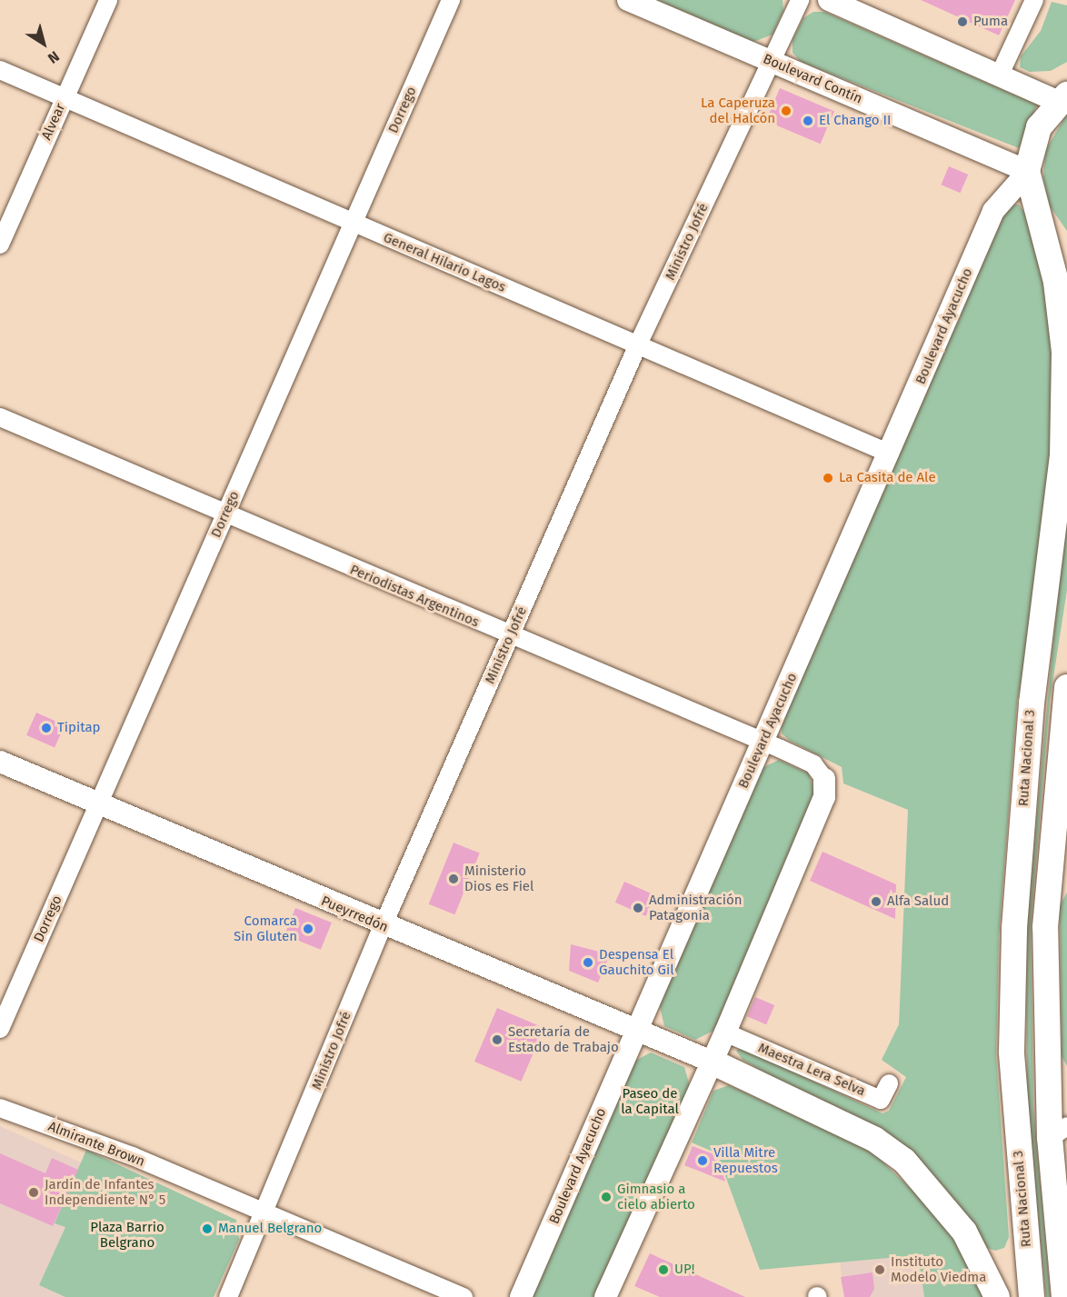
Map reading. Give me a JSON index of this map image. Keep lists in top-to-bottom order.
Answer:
{
  "streets": {
    "highway": ["Ruta Nacional 3"],
    "main road": ["Boulevard Contín", "Boulevard Ayacucho", "Pueyrredón"],
    "street": [
      "Dorrego",
      "Alvear",
      "Ministro Jofré",
      "General Hilario Lagos",
      "Periodistas Argentinos",
      "Maestra Lera Selva",
      "Almirante Brown"
    ]
  },
  "crossings": [
    ["Boulevard Contín", "Ministro Jofré"],
    ["Boulevard Contín", "Boulevard Ayacucho"],
    ["Boulevard Contín", "Ruta Nacional 3"],
    ["Dorrego", "General Hilario Lagos"],
    ["Dorrego", "Periodistas Argentinos"],
    ["Dorrego", "Pueyrredón"],
    ["Alvear", "General Hilario Lagos"],
    ["Ministro Jofré", "General Hilario Lagos"],
    ["Ministro Jofré", "Periodistas Argentinos"],
    ["Ministro Jofré", "Pueyrredón"],
    ["Ministro Jofré", "Almirante Brown"],
    ["General Hilario Lagos", "Boulevard Ayacucho"],
    ["Boulevard Ayacucho", "Periodistas Argentinos"],
    ["Boulevard Ayacucho", "Ruta Nacional 3"],
    ["Boulevard Ayacucho", "Pueyrredón"]
  ],
  "parks": ["Paseo de la Capital", "Plaza Barrio Belgrano"],
  "places": [
    "Puma",
    "La Caperuza del Halcón",
    "El Chango II",
    "La Casita de Ale",
    "Tipitap",
    "Ministerio Dios es Fiel",
    "Alfa Salud",
    "Administración Patagonia",
    "Comarca Sin Gluten",
    "Despensa El Gauchito Gil",
    "Secretaría de Estado de Trabajo",
    "Villa Mitre Repuestos",
    "Jardín de Infantes Independiente N° 5",
    "Gimnasio a cielo abierto",
    "Manuel Belgrano",
    "UP!",
    "Instituto Modelo Viedma"
  ],
  "north": "bottom right"
}
